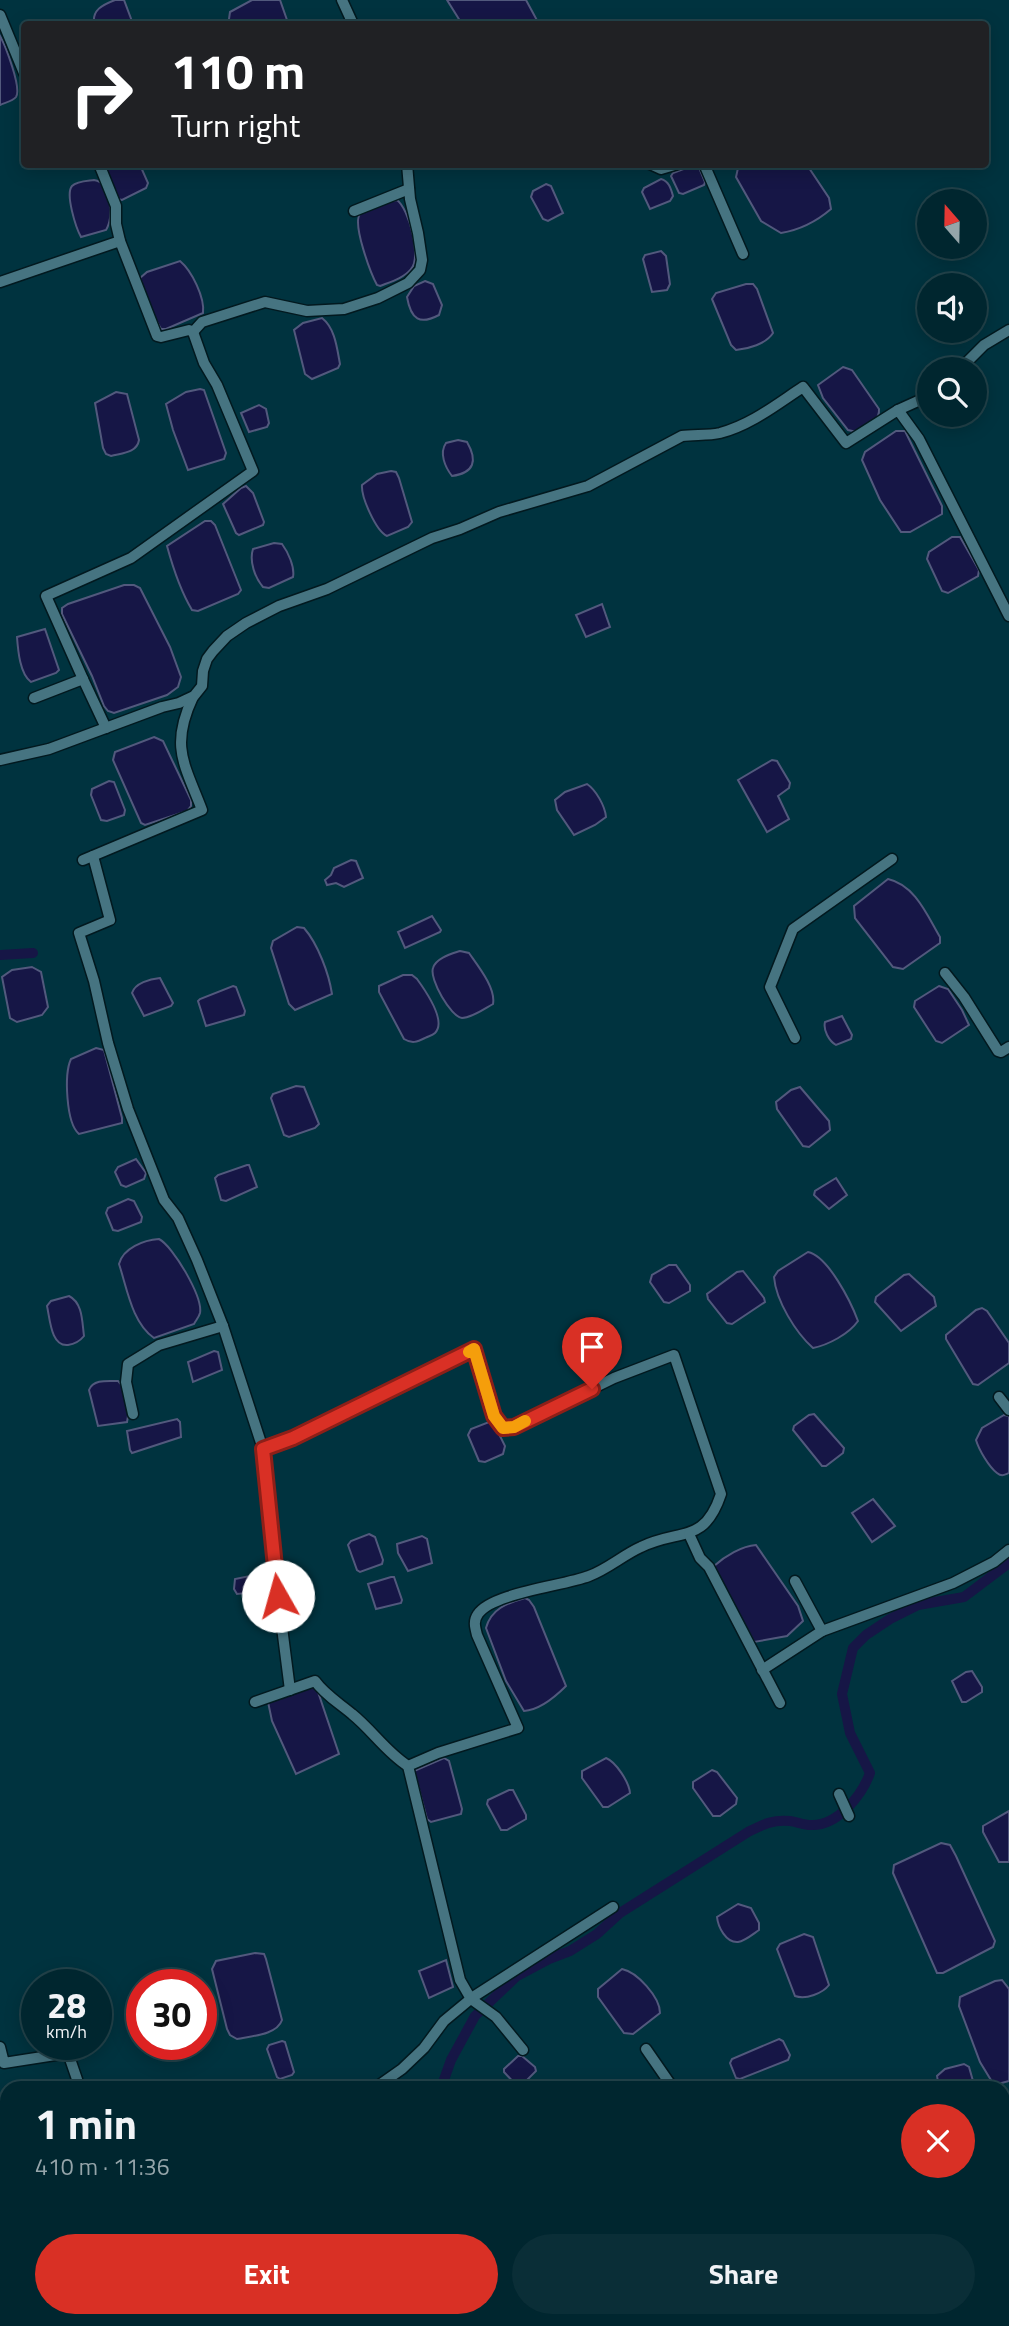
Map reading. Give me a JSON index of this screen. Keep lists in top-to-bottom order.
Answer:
{
  "north": "top",
  "page": {
    "turn": ["110 m", "Turn right"],
    "speed": "28 km/h",
    "limit": "30",
    "heading": ["1 min", "410 m · 11:36"],
    "buttons": ["Exit", "Share"]
  }
}
